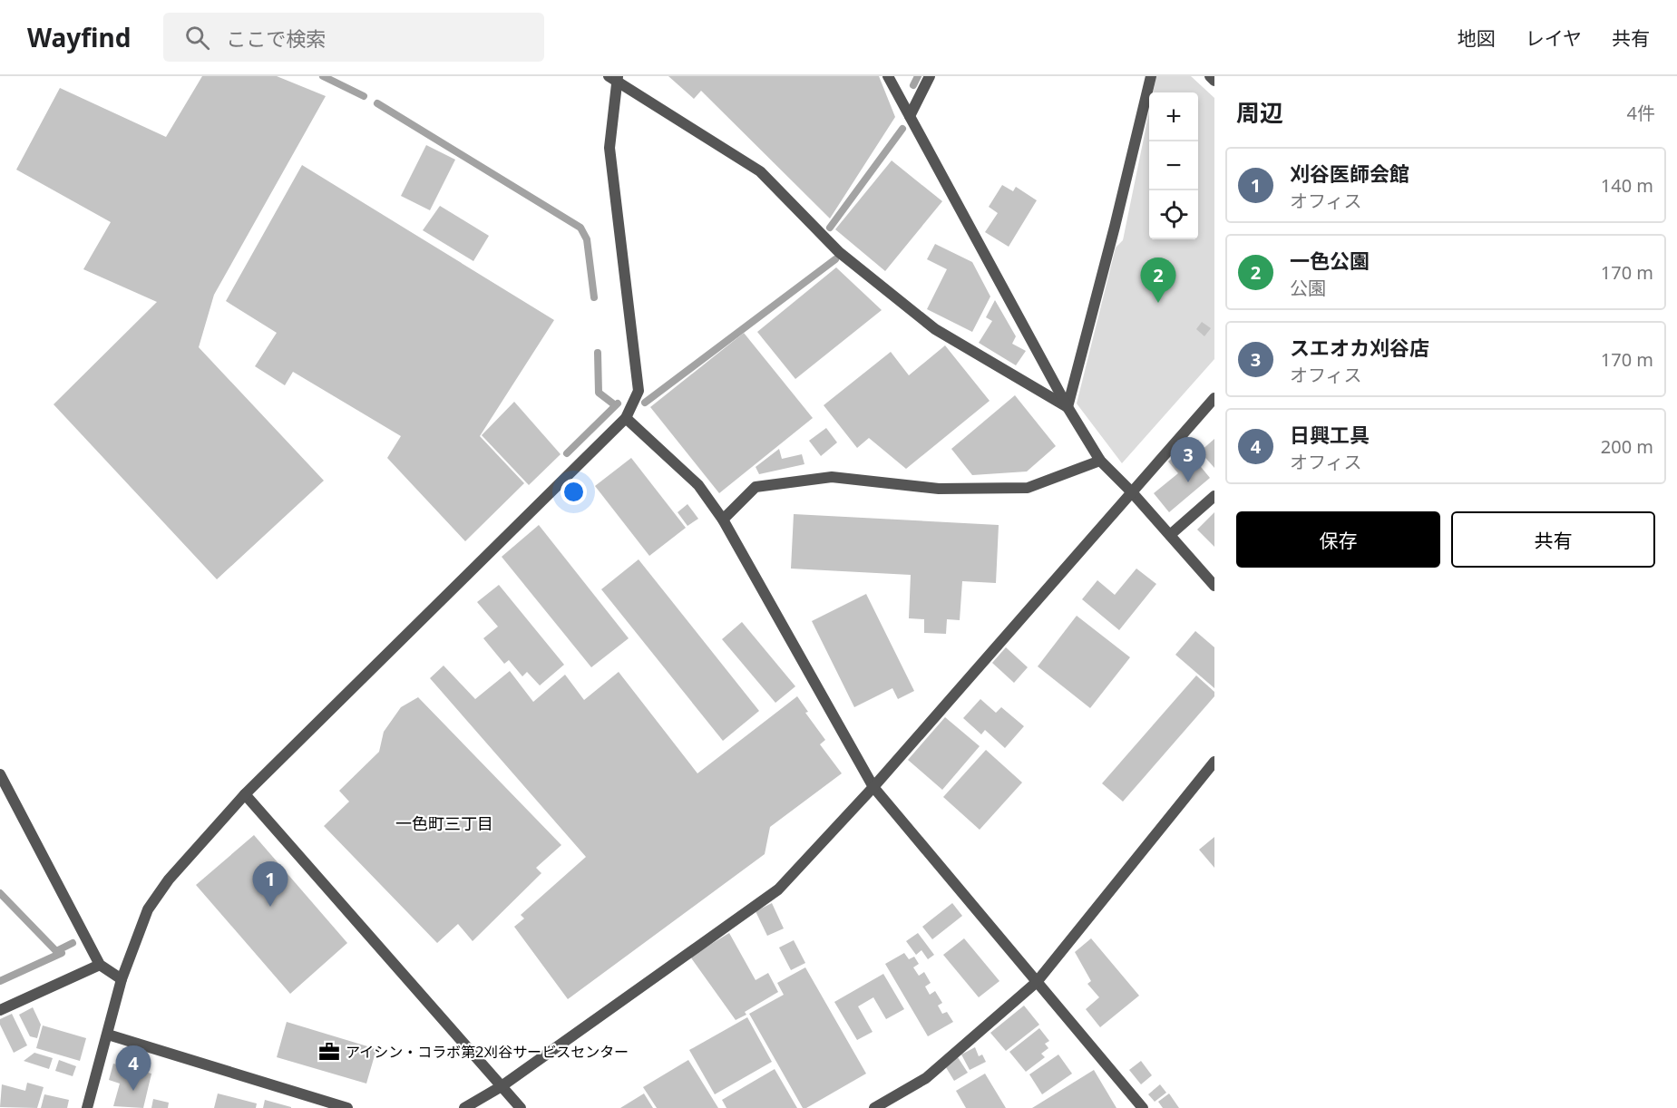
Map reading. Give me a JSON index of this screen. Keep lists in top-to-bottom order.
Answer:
{
  "districts": ["一色町三丁目"],
  "places": {
    "office": ["アイシン・コラボ第2刈谷サービスセンター"]
  },
  "page": {
    "header": "Wayfind",
    "search": "ここで検索",
    "nav": ["地図", "レイヤ", "共有"],
    "heading": ["周辺", "4件"],
    "map_buttons": ["+", "−"],
    "list": [
      {
        "mark": "1",
        "name": "刈谷医師会館",
        "note": "オフィス",
        "value": "140 m"
      },
      {
        "mark": "2",
        "name": "一色公園",
        "note": "公園",
        "value": "170 m"
      },
      {
        "mark": "3",
        "name": "スエオカ刈谷店",
        "note": "オフィス",
        "value": "170 m"
      },
      {
        "mark": "4",
        "name": "日興工具",
        "note": "オフィス",
        "value": "200 m"
      }
    ],
    "pins": [
      "2",
      "3",
      "1",
      "4"
    ],
    "buttons": ["保存", "共有"]
  }
}
